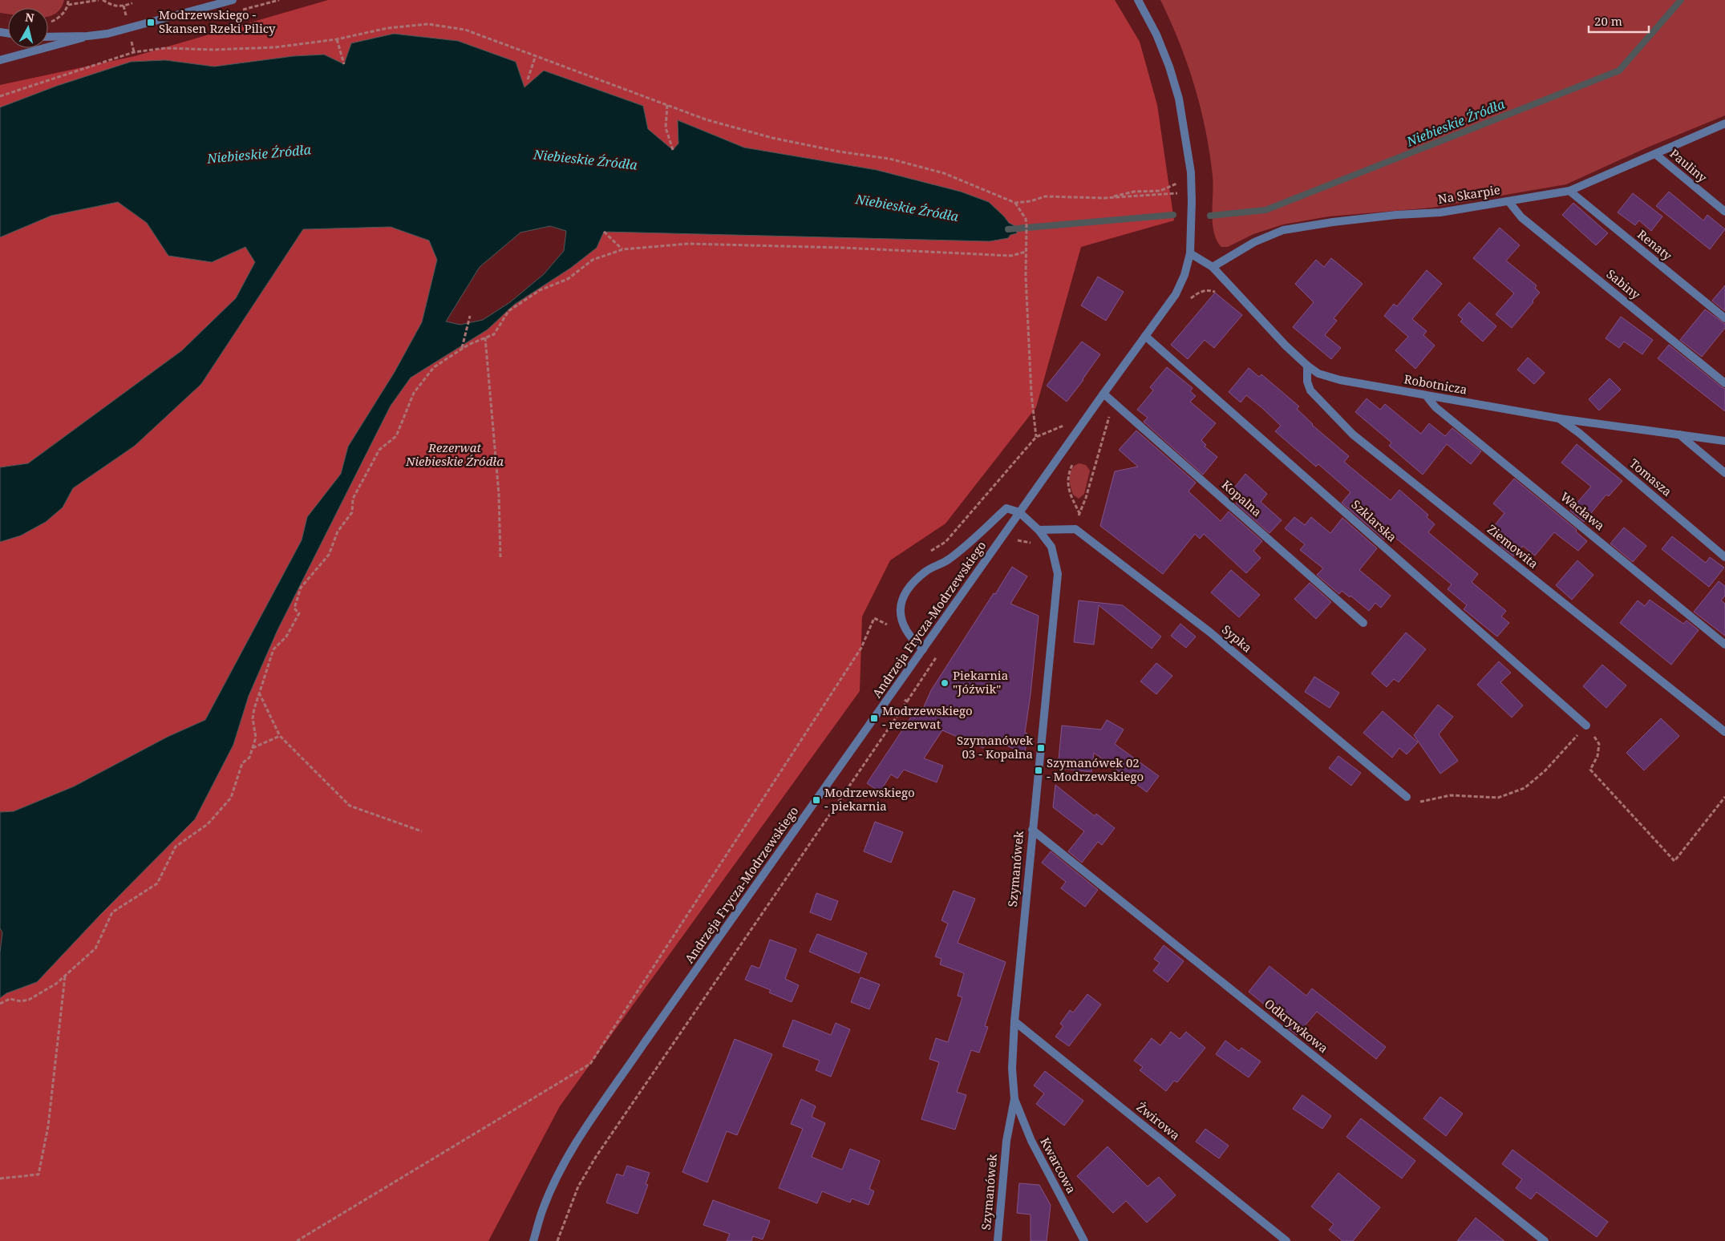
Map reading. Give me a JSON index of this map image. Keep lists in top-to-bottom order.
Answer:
{
  "streets": {
    "street": [
      "Pauliny",
      "Na Skarpie",
      "Renaty",
      "Sabiny",
      "Robotnicza",
      "Tomasza",
      "Kopalna",
      "Wacława",
      "Szklarska",
      "Ziemowita",
      "Andrzeja Frycza-Modrzewskiego",
      "Sypka",
      "Szymanówek",
      "Odkrywkowa",
      "Żwirowa",
      "Kwarcowa"
    ]
  },
  "crossings": [
    ["Pauliny", "Na Skarpie"],
    ["Na Skarpie", "Renaty"],
    ["Na Skarpie", "Sabiny"],
    ["Na Skarpie", "Robotnicza"],
    ["Robotnicza", "Tomasza"],
    ["Robotnicza", "Wacława"],
    ["Robotnicza", "Ziemowita"],
    ["Robotnicza", "Andrzeja Frycza-Modrzewskiego"],
    ["Kopalna", "Andrzeja Frycza-Modrzewskiego"],
    ["Szklarska", "Andrzeja Frycza-Modrzewskiego"],
    ["Andrzeja Frycza-Modrzewskiego", "Szymanówek"],
    ["Sypka", "Szymanówek"],
    ["Szymanówek", "Odkrywkowa"],
    ["Szymanówek", "Żwirowa"],
    ["Szymanówek", "Kwarcowa"]
  ],
  "water": ["Niebieskie Źródła"],
  "parks": ["Rezerwat Niebieskie Źródła"],
  "places": {
    "transit": [
      "Modrzewskiego - Skansen Rzeki Pilicy",
      "Modrzewskiego - rezerwat",
      "Szymanówek 03 - Kopalna",
      "Szymanówek 02 - Modrzewskiego",
      "Modrzewskiego - piekarnia"
    ],
    "other": ["Piekarnia \"Jóźwik\""]
  },
  "scale_bar": "20 m",
  "north": "top"
}
